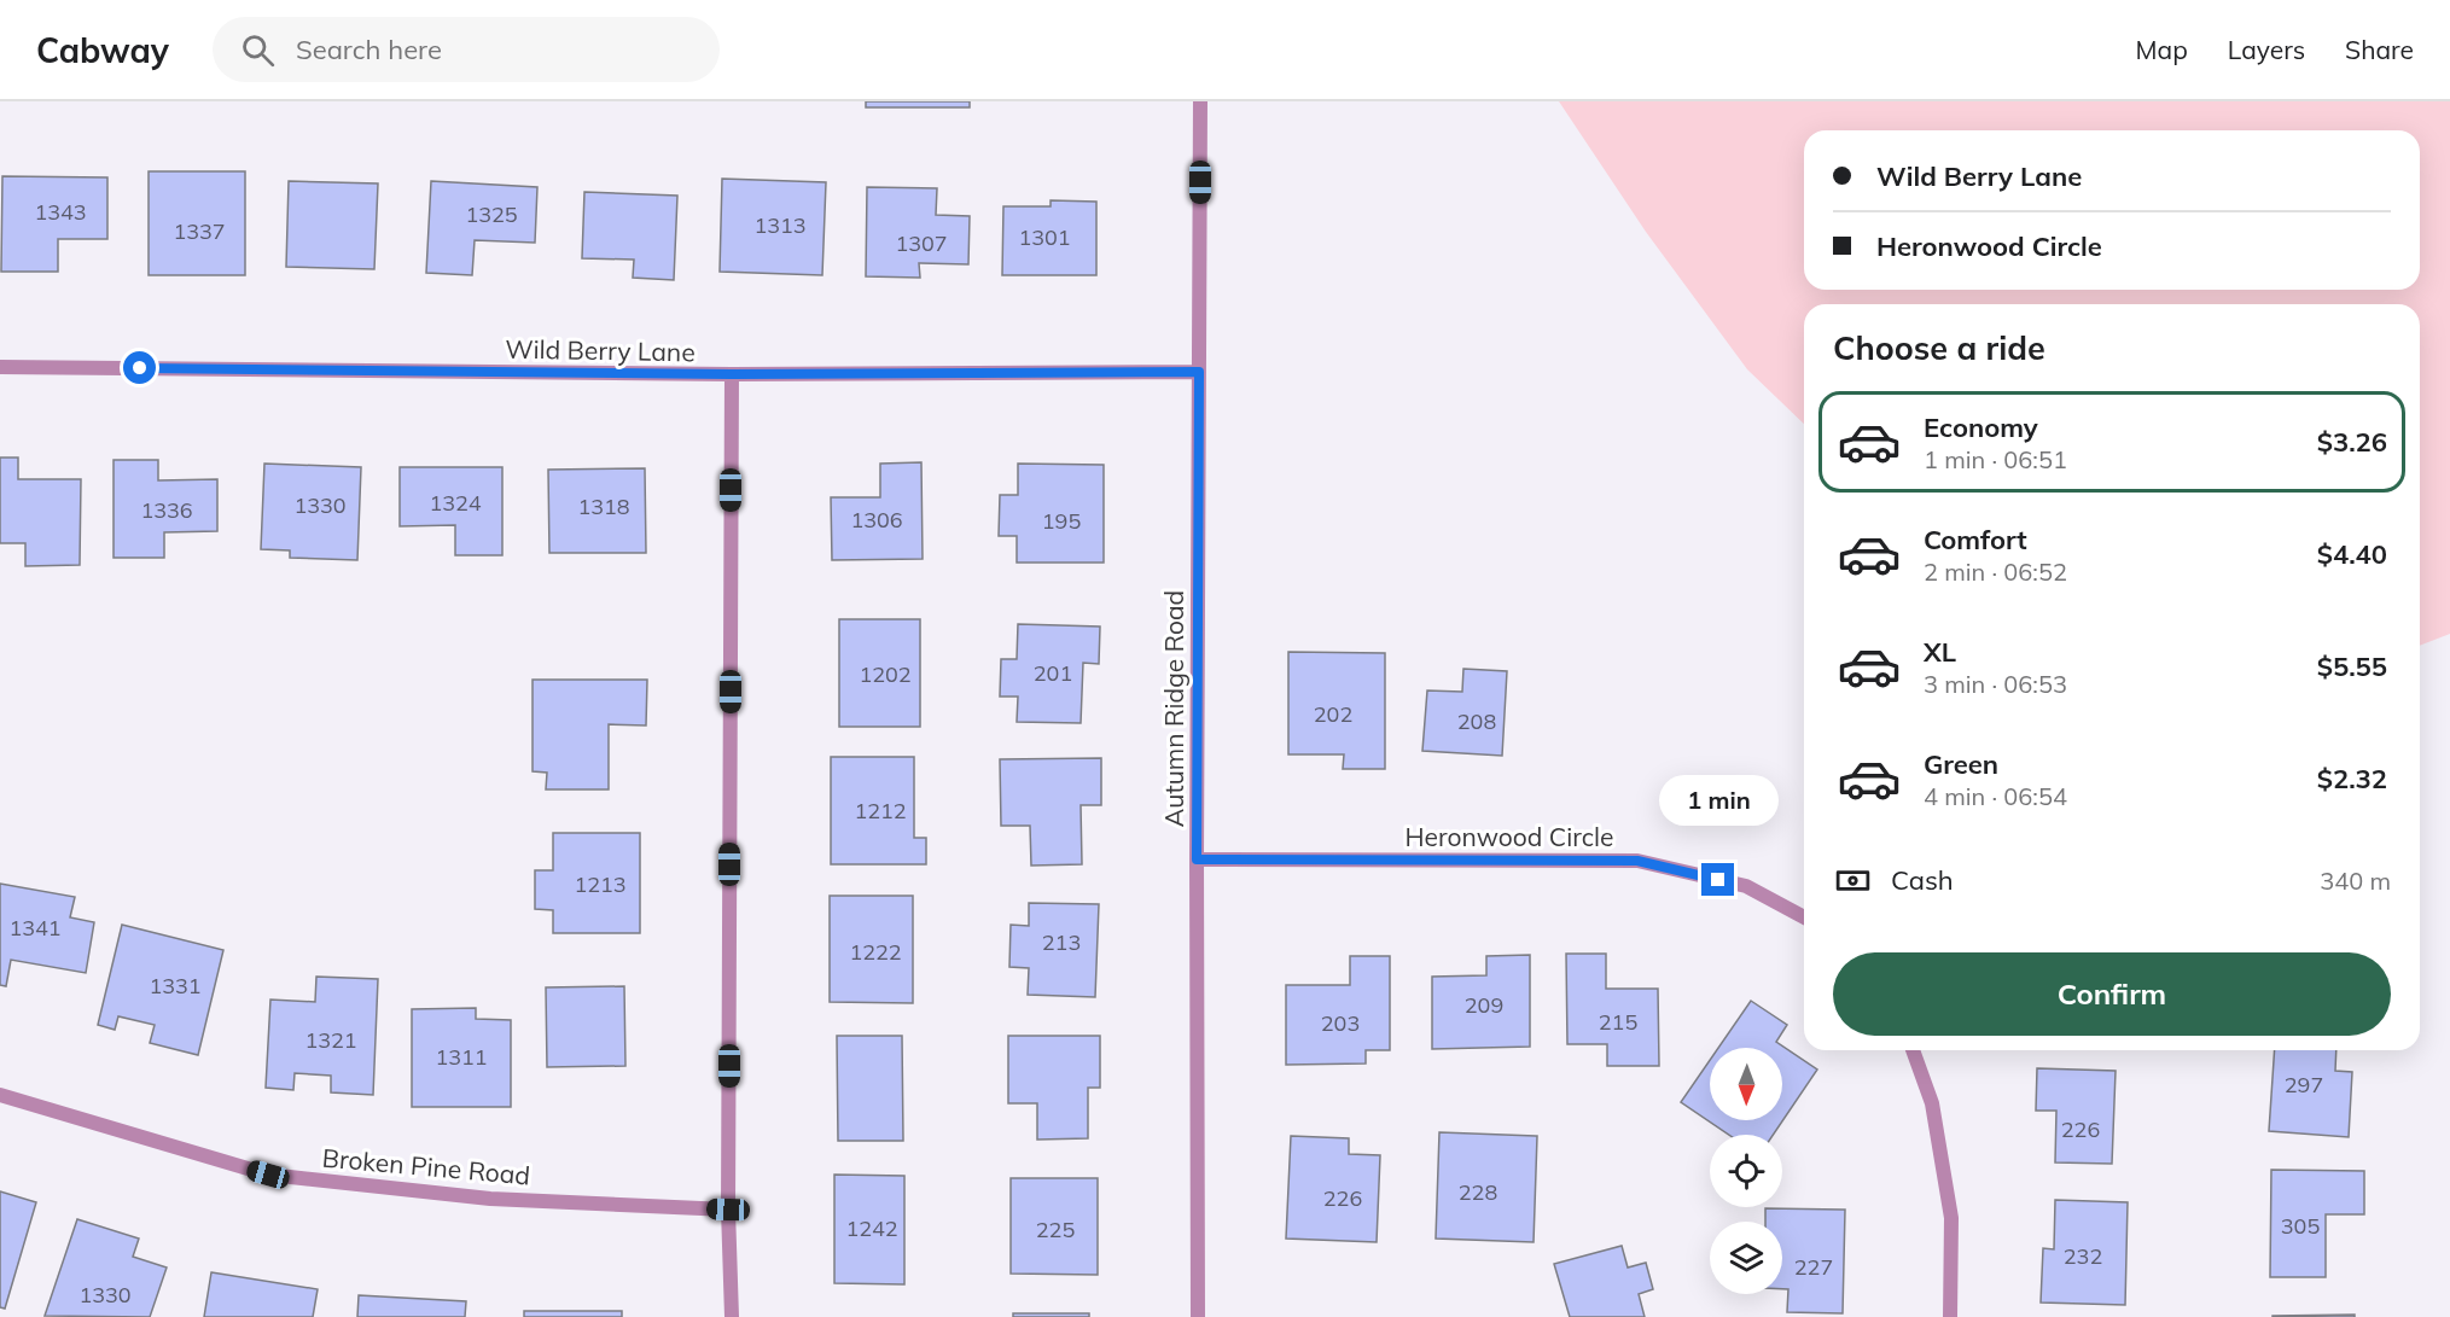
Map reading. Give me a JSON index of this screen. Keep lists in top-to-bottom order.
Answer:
{
  "streets": {
    "street": [
      "Wild Berry Lane",
      "Autumn Ridge Road",
      "Heronwood Circle",
      "Broken Pine Road"
    ]
  },
  "crossings": [
    ["Wild Berry Lane", "Autumn Ridge Road"],
    ["Autumn Ridge Road", "Heronwood Circle"]
  ],
  "house_numbers": [
    "1343",
    "1325",
    "1313",
    "1337",
    "1301",
    "1307",
    "1324",
    "1330",
    "1318",
    "1336",
    "1306",
    "195",
    "201",
    "1202",
    "202",
    "208",
    "1212",
    "1213",
    "1341",
    "213",
    "1222",
    "1331",
    "209",
    "215",
    "203",
    "1321",
    "1311",
    "297",
    "226",
    "228",
    "226",
    "305",
    "1242",
    "225",
    "232",
    "227",
    "1330"
  ],
  "north": "bottom",
  "page": {
    "header": "Cabway",
    "search": "Search here",
    "nav": ["Map", "Layers", "Share"],
    "banner": ["Wild Berry Lane", "Heronwood Circle"],
    "heading": "Choose a ride",
    "list": [
      {
        "name": "Economy",
        "note": "1 min · 06:51",
        "value": "$3.26"
      },
      {
        "name": "Comfort",
        "note": "2 min · 06:52",
        "value": "$4.40"
      },
      {
        "name": "XL",
        "note": "3 min · 06:53",
        "value": "$5.55"
      },
      {
        "name": "Green",
        "note": "4 min · 06:54",
        "value": "$2.32"
      }
    ],
    "bubble": "1 min",
    "pay": ["Cash", "340 m"],
    "buttons": "Confirm"
  }
}
